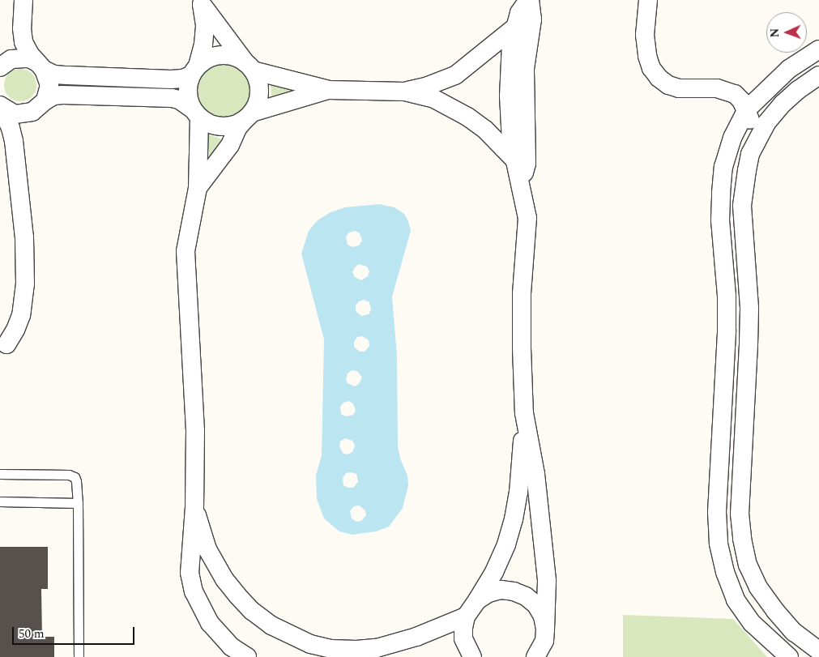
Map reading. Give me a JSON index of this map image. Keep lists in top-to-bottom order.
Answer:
{
  "scale_bar": "50 m",
  "north": "left"
}
